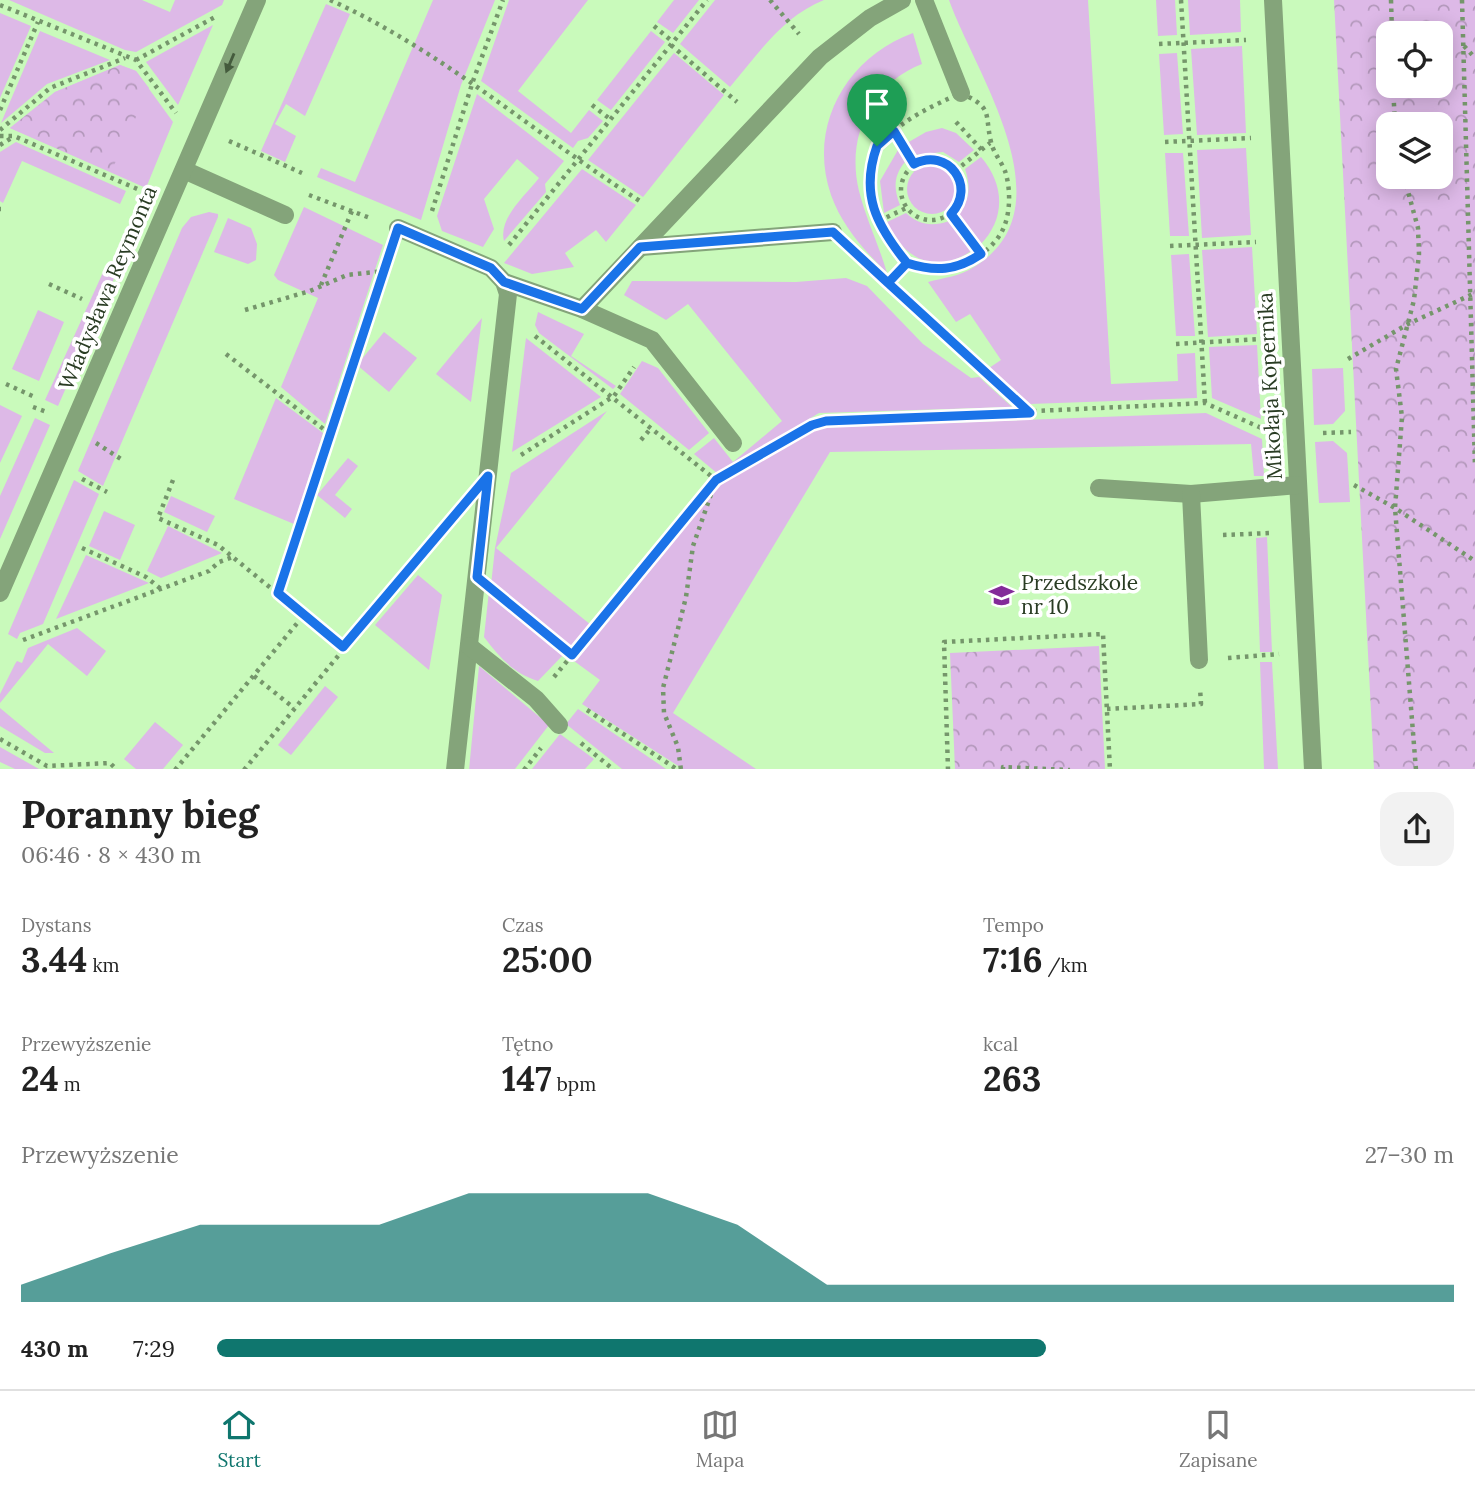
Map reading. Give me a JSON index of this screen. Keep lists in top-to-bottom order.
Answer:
{
  "streets": {
    "street": ["Władysława Reymonta", "Mikołaja Kopernika"]
  },
  "places": {
    "school or university": ["Przedszkole nr 10"]
  },
  "page": {
    "heading": ["Poranny bieg", "06:46 · 8 × 430 m"],
    "stats": [
      ["Dystans", "3.44 km"],
      ["Czas", "25:00"],
      ["Tempo", "7:16 /km"],
      ["Przewyższenie", "24 m"],
      ["Tętno", "147 bpm"],
      ["kcal", "263"]
    ],
    "chart": ["Przewyższenie", "27–30 m"],
    "list": [
      {
        "name": "430 m",
        "note": "7:29"
      }
    ],
    "tabs": ["Start", "Mapa", "Zapisane"]
  }
}
